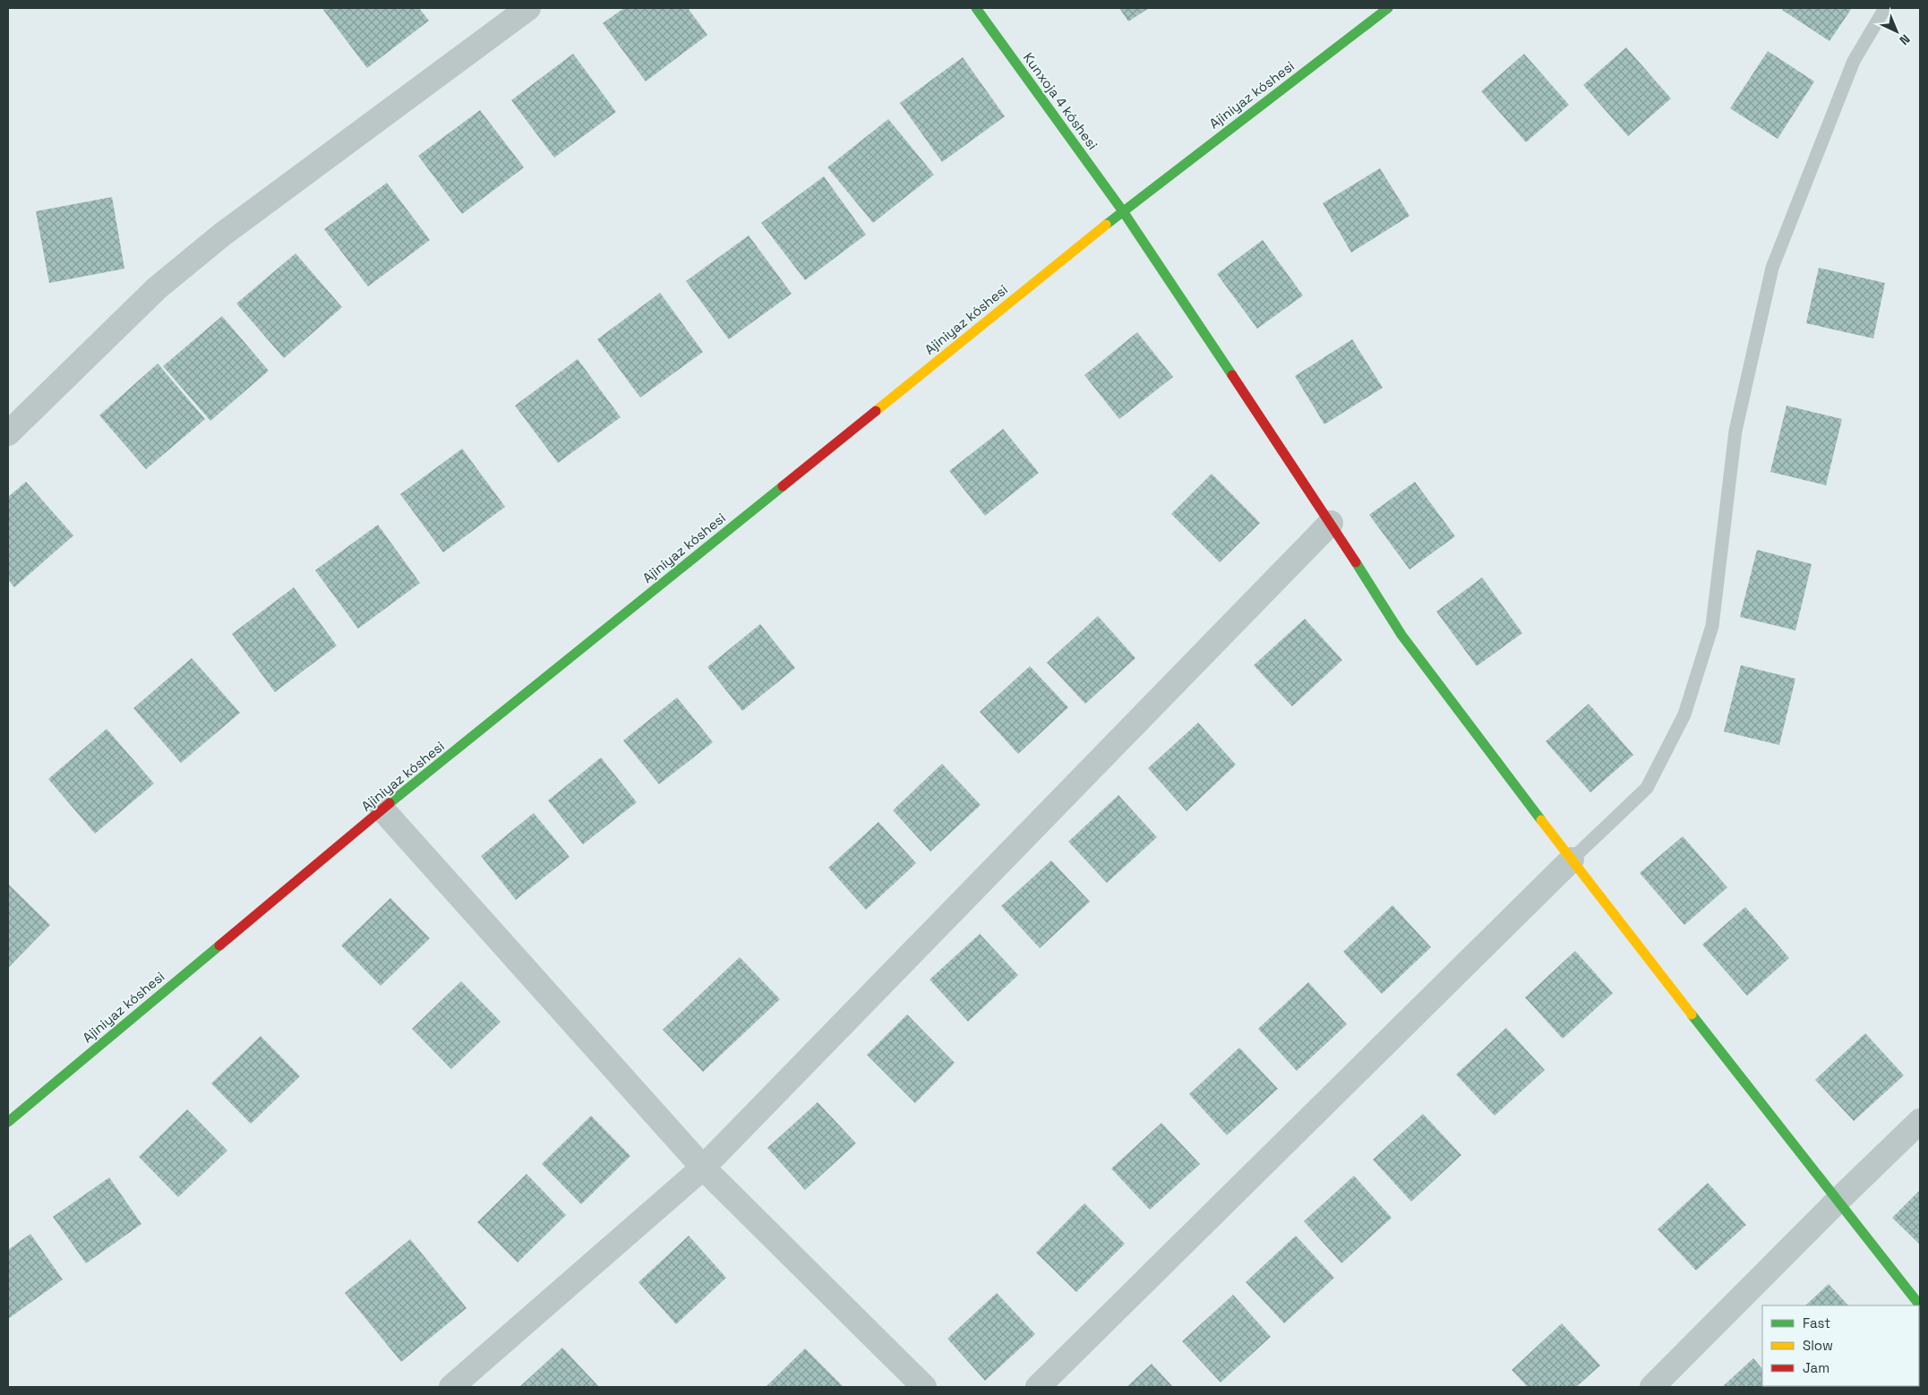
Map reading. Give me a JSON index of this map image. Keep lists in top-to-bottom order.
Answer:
{
  "streets": {
    "street": ["Ajiniyaz kóshesi", "Kunxoja 4 kóshesi"]
  },
  "crossings": [
    ["Ajiniyaz kóshesi", "Kunxoja 4 kóshesi"]
  ],
  "legend": ["Fast", "Slow", "Jam"],
  "north": "bottom right"
}
